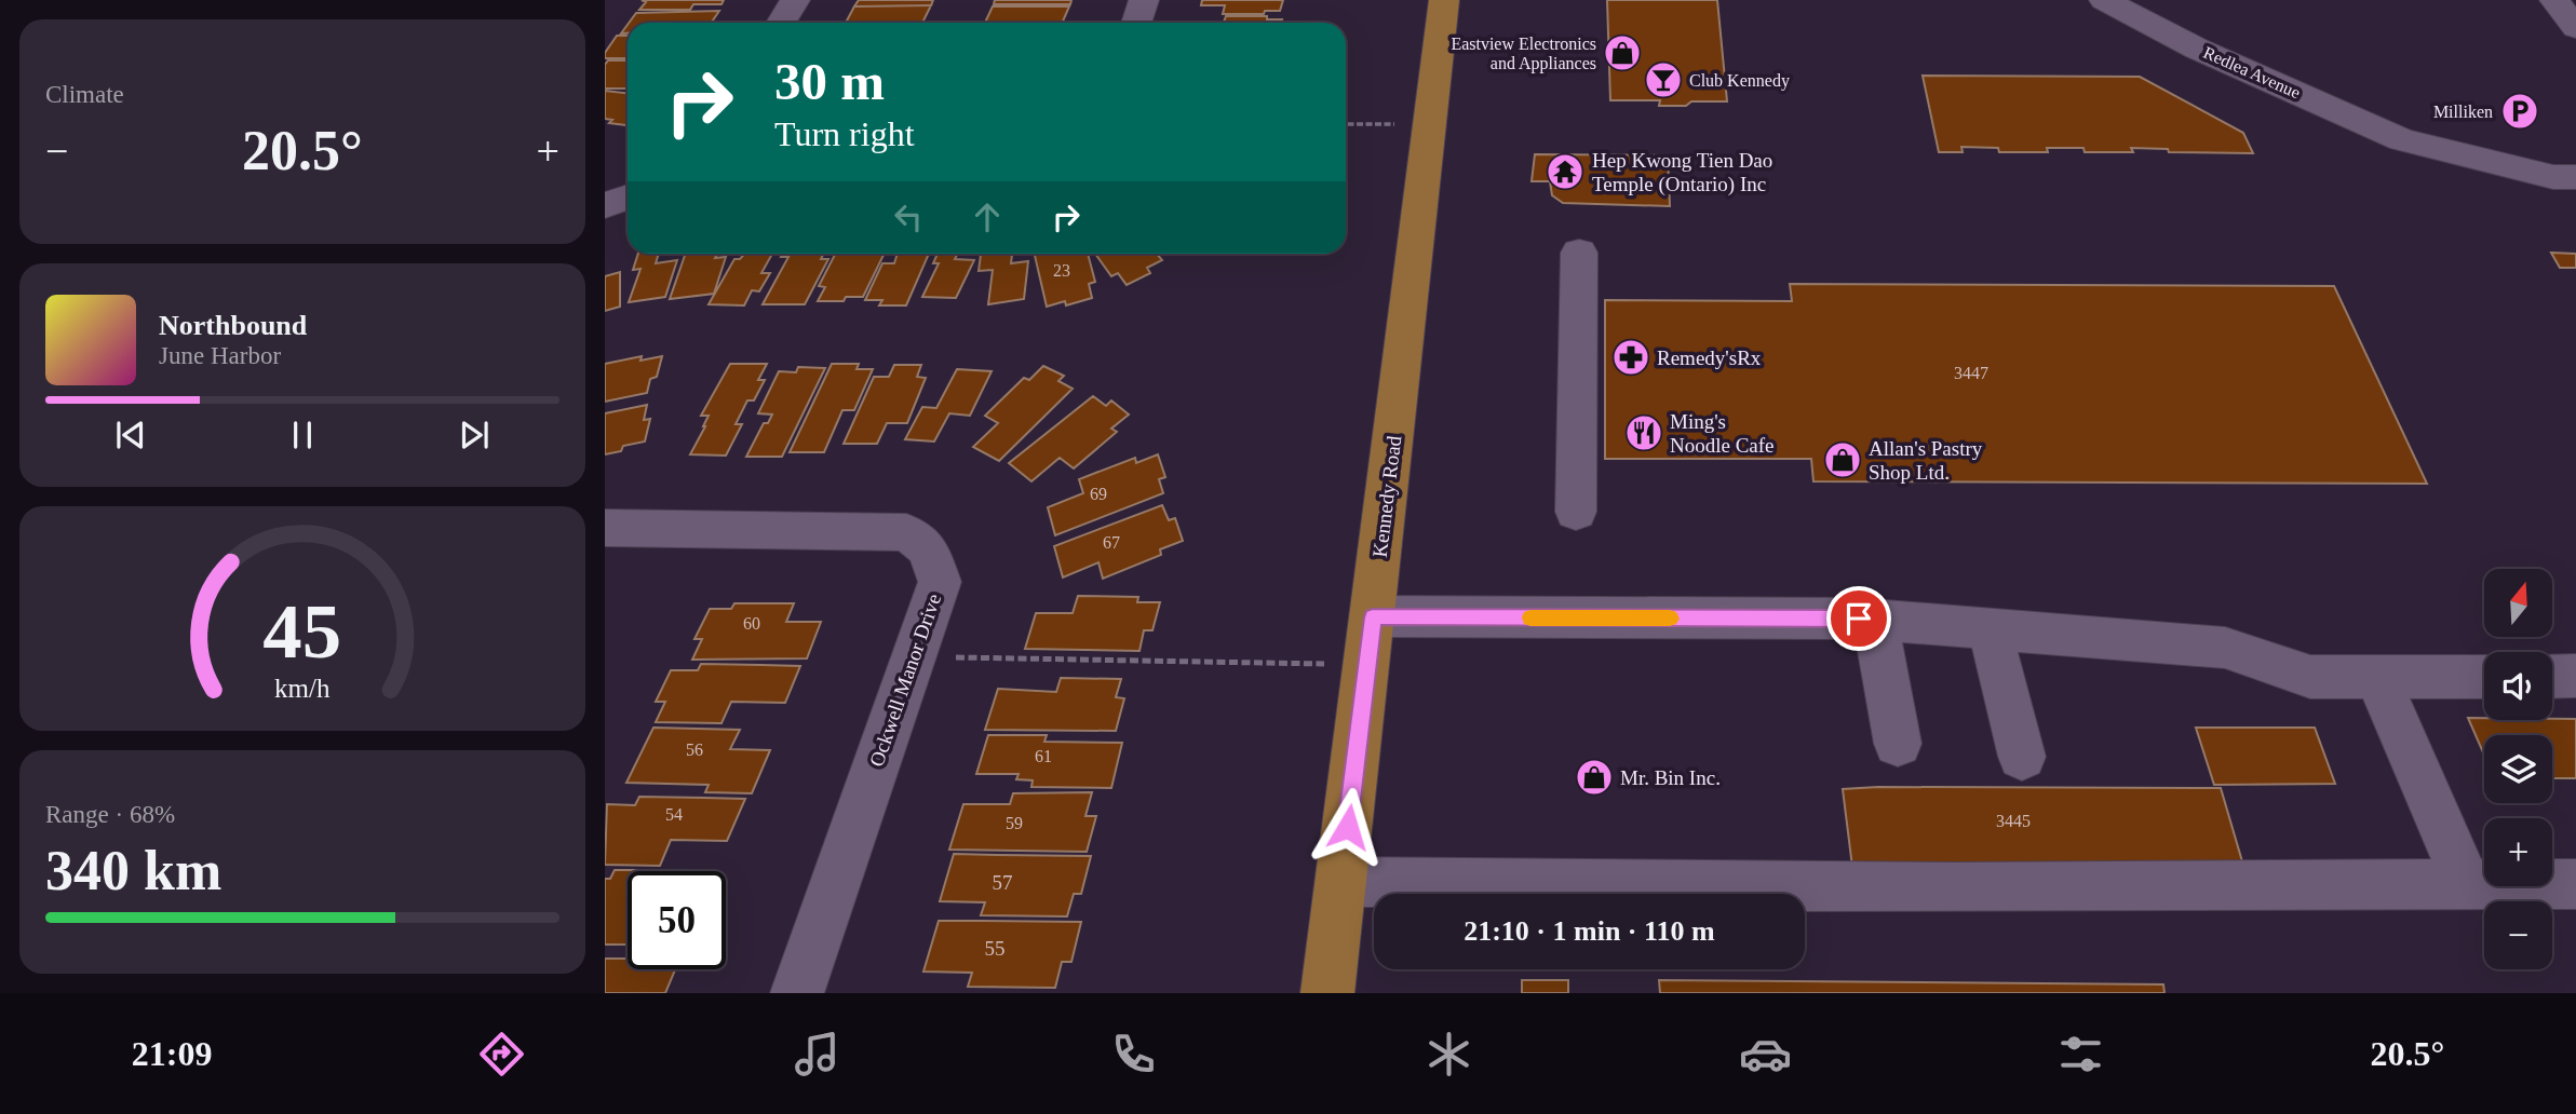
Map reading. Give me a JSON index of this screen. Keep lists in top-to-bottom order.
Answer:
{
  "streets": {
    "main road": ["Kennedy Road"],
    "street": ["Redlea Avenue", "Ockwell Manor Drive"]
  },
  "places": {
    "shop": ["Eastview Electronics and Appliances", "Allan's Pastry Shop Ltd.", "Mr. Bin Inc."],
    "bar": ["Club Kennedy"],
    "parking": ["Milliken"],
    "temple": ["Hep Kwong Tien Dao Temple (Ontario) Inc"],
    "pharmacy": ["Remedy'sRx"],
    "restaurant": ["Ming's Noodle Cafe"]
  },
  "house_numbers": [
    "23",
    "3447",
    "69",
    "67",
    "60",
    "56",
    "61",
    "54",
    "3445",
    "59",
    "57",
    "55"
  ],
  "north": "top",
  "page": {
    "tile": [
      "Climate",
      ["Range · 68%", "340 km"]
    ],
    "turn": ["30 m", "Turn right"],
    "heat": ["−", "20.5°", "+"],
    "song": ["Northbound", "June Harbor"],
    "map_buttons": ["+", "−"],
    "limit": "50",
    "trip": "21:10 · 1 min · 110 m",
    "tabs": ["21:09", "20.5°"],
    "gauge": ["45", "km/h"]
  }
}
